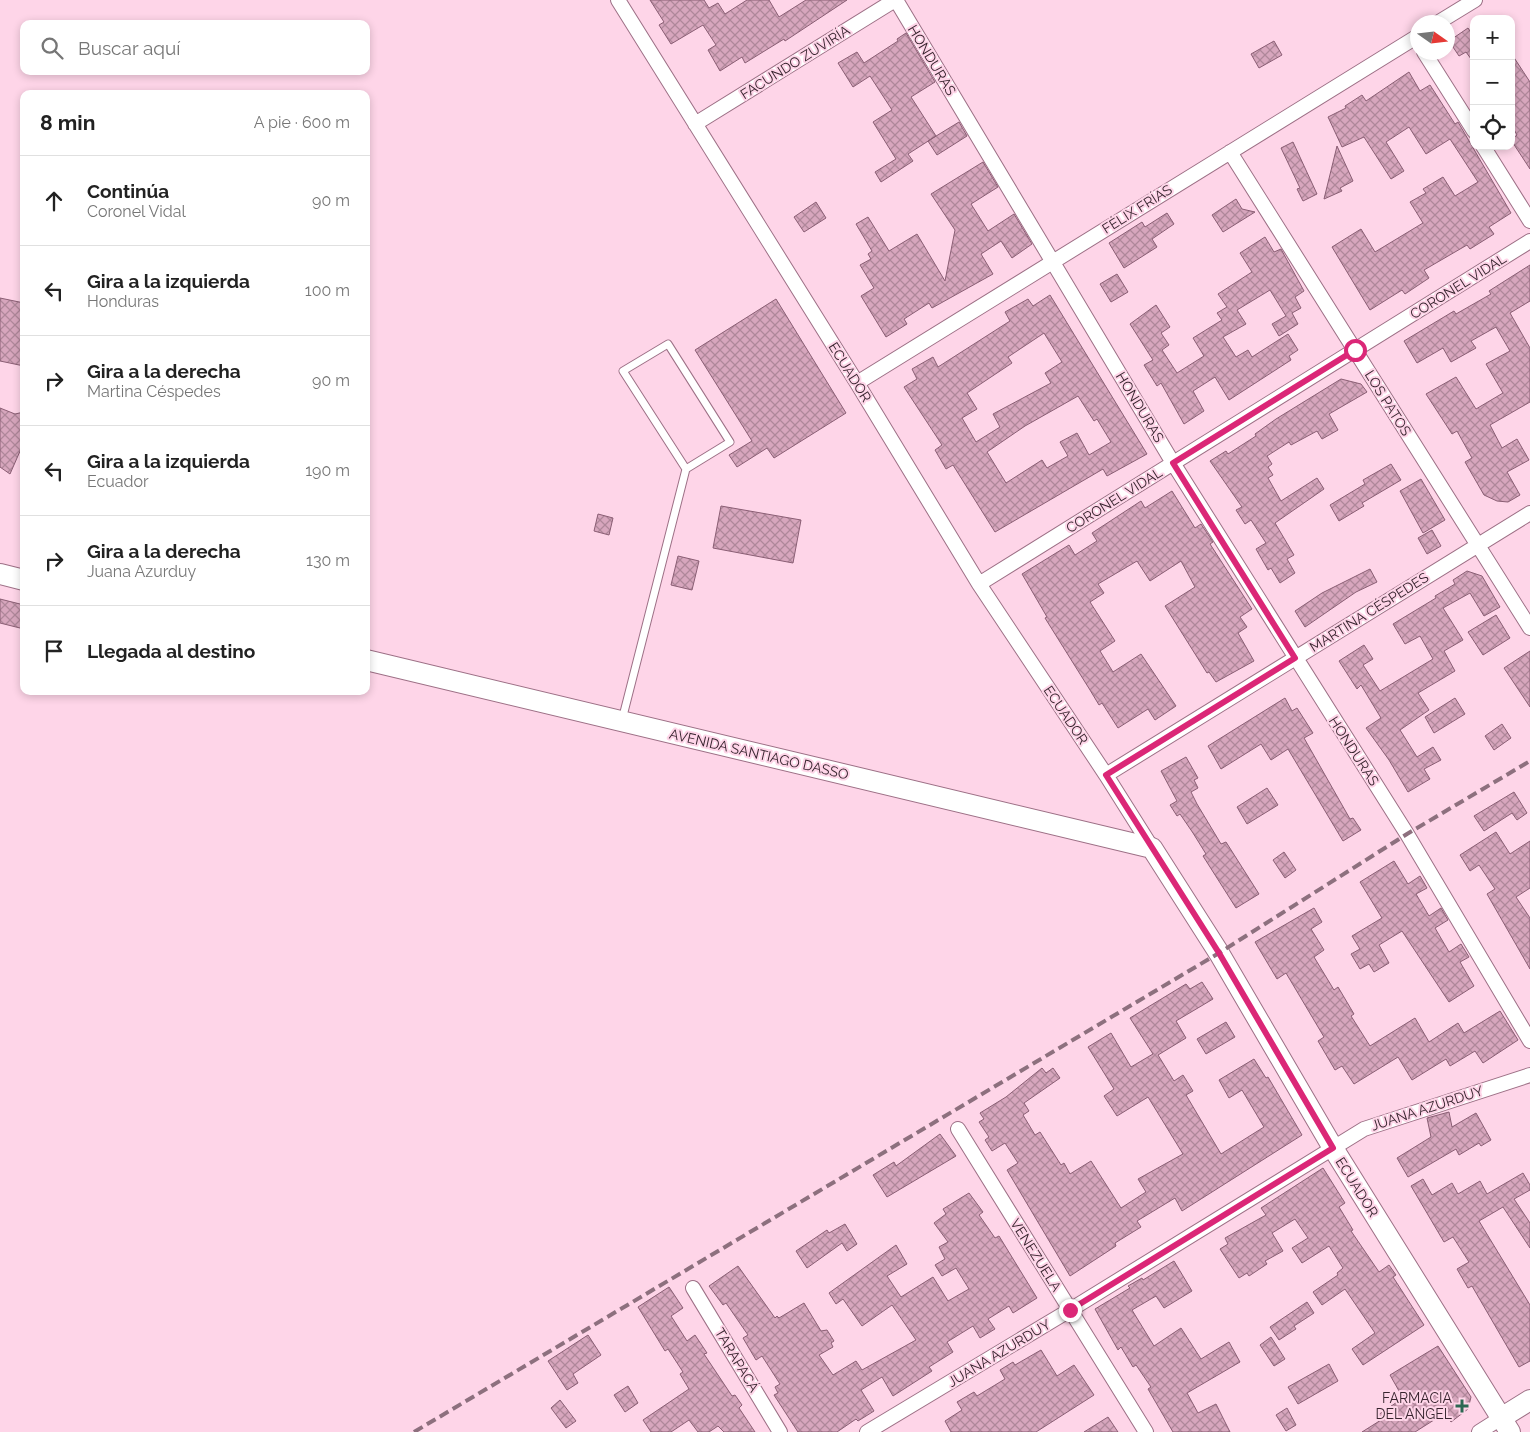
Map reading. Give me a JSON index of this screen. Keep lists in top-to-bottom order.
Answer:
{
  "streets": {
    "main road": ["ECUADOR", "AVENIDA SANTIAGO DASSO"],
    "street": [
      "HONDURAS",
      "FACUNDO ZUVIRÍA",
      "FÉLIX FRÍAS",
      "CORONEL VIDAL",
      "LOS PATOS",
      "MARTINA CÉSPEDES",
      "JUANA AZURDUY",
      "VENEZUELA",
      "TARAPACÁ"
    ]
  },
  "crossings": [
    ["HONDURAS", "FACUNDO ZUVIRÍA"],
    ["HONDURAS", "FÉLIX FRÍAS"],
    ["HONDURAS", "CORONEL VIDAL"],
    ["HONDURAS", "MARTINA CÉSPEDES"],
    ["FACUNDO ZUVIRÍA", "ECUADOR"],
    ["FÉLIX FRÍAS", "ECUADOR"],
    ["FÉLIX FRÍAS", "LOS PATOS"],
    ["CORONEL VIDAL", "ECUADOR"],
    ["CORONEL VIDAL", "LOS PATOS"],
    ["ECUADOR", "MARTINA CÉSPEDES"],
    ["ECUADOR", "AVENIDA SANTIAGO DASSO"],
    ["ECUADOR", "JUANA AZURDUY"],
    ["LOS PATOS", "MARTINA CÉSPEDES"],
    ["JUANA AZURDUY", "VENEZUELA"]
  ],
  "places": {
    "health": ["FARMACIA DEL ANGEL"]
  },
  "north": "right",
  "page": {
    "map_buttons": ["+", "−"],
    "search": "Buscar aquí",
    "heading": ["8 min", "A pie · 600 m"],
    "list": [
      ["Continúa", "Coronel Vidal", "90 m"],
      ["Gira a la izquierda", "Honduras", "100 m"],
      ["Gira a la derecha", "Martina Céspedes", "90 m"],
      ["Gira a la izquierda", "Ecuador", "190 m"],
      ["Gira a la derecha", "Juana Azurduy", "130 m"],
      "Llegada al destino"
    ]
  }
}
